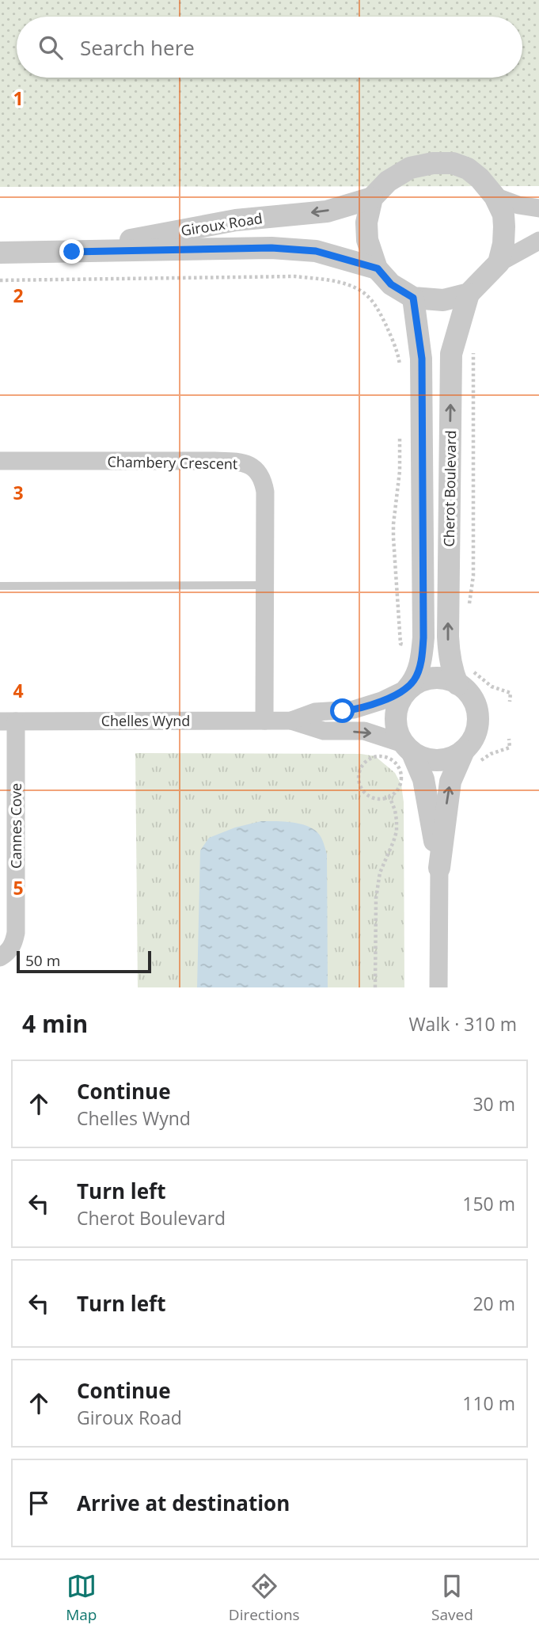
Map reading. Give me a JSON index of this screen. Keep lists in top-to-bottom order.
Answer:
{
  "streets": {
    "street": [
      "Giroux Road",
      "Chambery Crescent",
      "Cherot Boulevard",
      "Chelles Wynd",
      "Cannes Cove"
    ]
  },
  "crossings": [
    ["Giroux Road", "Cherot Boulevard"],
    ["Chambery Crescent", "Chelles Wynd"],
    ["Cherot Boulevard", "Chelles Wynd"],
    ["Chelles Wynd", "Cannes Cove"]
  ],
  "scale_bar": "50 m",
  "page": {
    "search": "Search here",
    "scale": "50 m",
    "heading": ["4 min", "Walk · 310 m"],
    "list": [
      ["Continue", "Chelles Wynd", "30 m"],
      ["Turn left", "Cherot Boulevard", "150 m"],
      ["Turn left", "20 m"],
      ["Continue", "Giroux Road", "110 m"],
      "Arrive at destination"
    ],
    "nav": ["Map", "Directions", "Saved"]
  },
  "grid": {
    "rows": [
      "1",
      "2",
      "3",
      "4",
      "5"
    ]
  }
}
